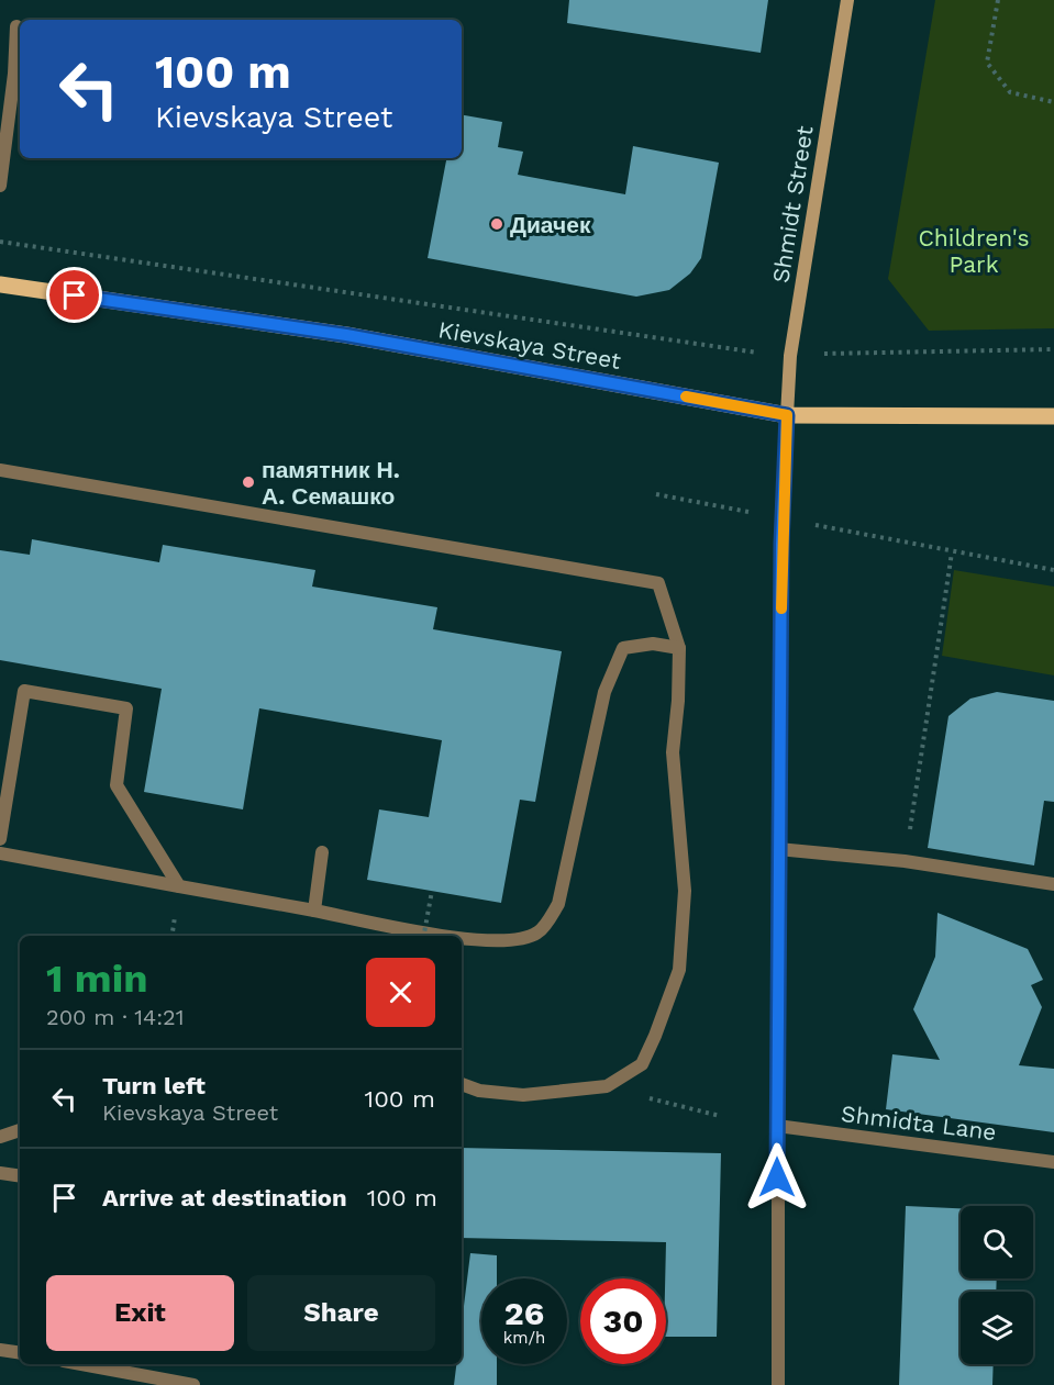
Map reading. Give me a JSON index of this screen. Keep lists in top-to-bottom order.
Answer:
{
  "streets": {
    "main road": ["Shmidt Street", "Kievskaya Street"],
    "street": ["Shmidta Lane"]
  },
  "crossings": [
    ["Shmidt Street", "Kievskaya Street"]
  ],
  "parks": ["Children's Park"],
  "places": ["Диачек", "памятник Н. А. Семашко"],
  "page": {
    "turn": ["100 m", "Kievskaya Street"],
    "heading": ["1 min", "200 m · 14:21"],
    "list": [
      {
        "name": "Turn left",
        "note": "Kievskaya Street",
        "value": "100 m"
      },
      {
        "name": "Arrive at destination",
        "value": "100 m"
      }
    ],
    "buttons": ["Exit", "Share"],
    "speed": "26 km/h",
    "limit": "30"
  }
}
